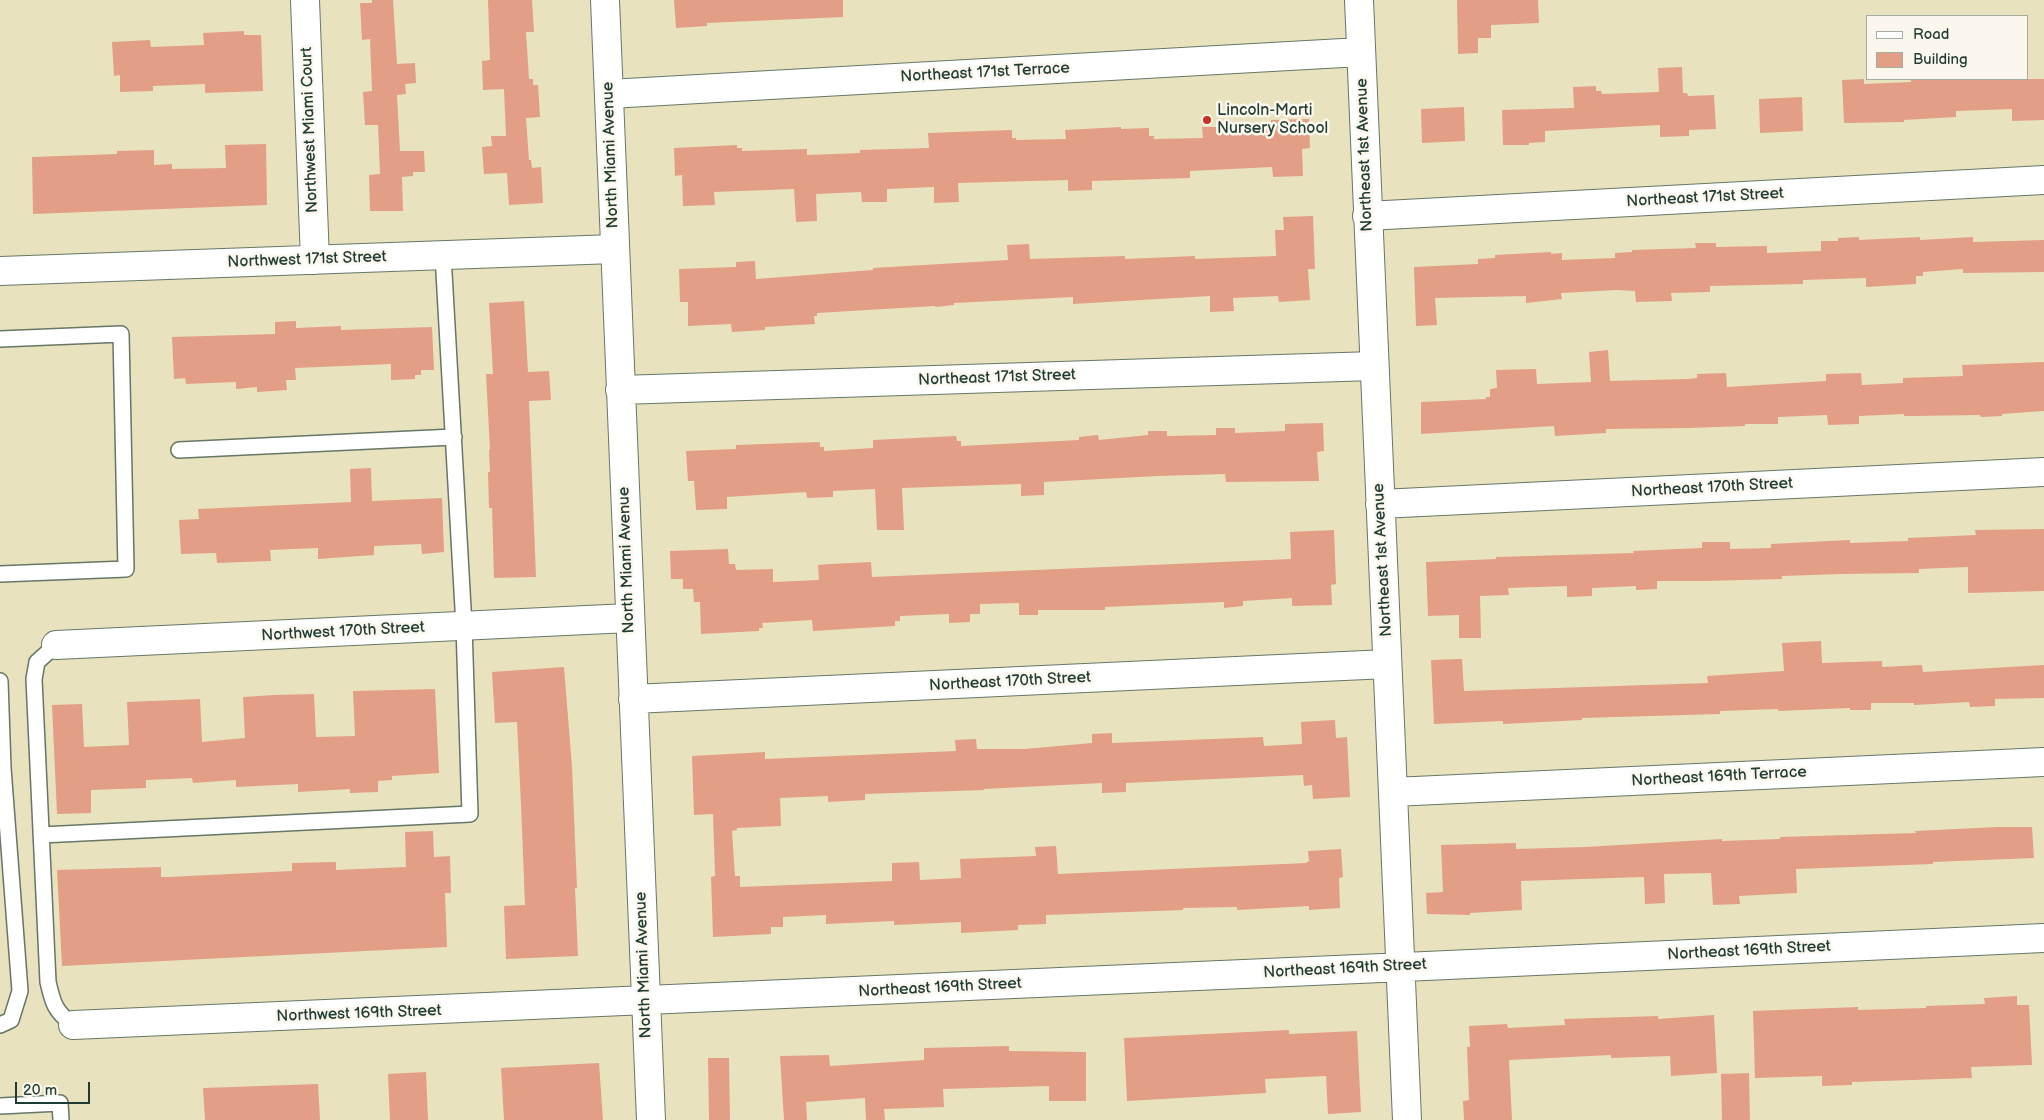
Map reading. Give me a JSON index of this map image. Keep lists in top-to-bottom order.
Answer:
{
  "streets": {
    "street": [
      "Northeast 171st Terrace",
      "Northwest Miami Court",
      "North Miami Avenue",
      "Northeast 1st Avenue",
      "Northeast 171st Street",
      "Northwest 171st Street",
      "Northeast 170th Street",
      "Northwest 170th Street",
      "Northeast 169th Terrace",
      "Northeast 169th Street",
      "Northwest 169th Street"
    ]
  },
  "crossings": [
    ["Northeast 171st Terrace", "North Miami Avenue"],
    ["Northeast 171st Terrace", "Northeast 1st Avenue"],
    ["Northwest Miami Court", "Northwest 171st Street"],
    ["North Miami Avenue", "Northeast 171st Street"],
    ["North Miami Avenue", "Northwest 171st Street"],
    ["North Miami Avenue", "Northeast 170th Street"],
    ["North Miami Avenue", "Northwest 170th Street"],
    ["North Miami Avenue", "Northeast 169th Street"],
    ["North Miami Avenue", "Northwest 169th Street"],
    ["Northeast 1st Avenue", "Northeast 171st Street"],
    ["Northeast 1st Avenue", "Northeast 170th Street"],
    ["Northeast 1st Avenue", "Northeast 169th Terrace"],
    ["Northeast 1st Avenue", "Northeast 169th Street"],
    ["Northeast 169th Street", "Northwest 169th Street"]
  ],
  "places": ["Lincoln-Marti Nursery School"],
  "legend": ["Road", "Building"],
  "scale_bar": "20 m"
}
